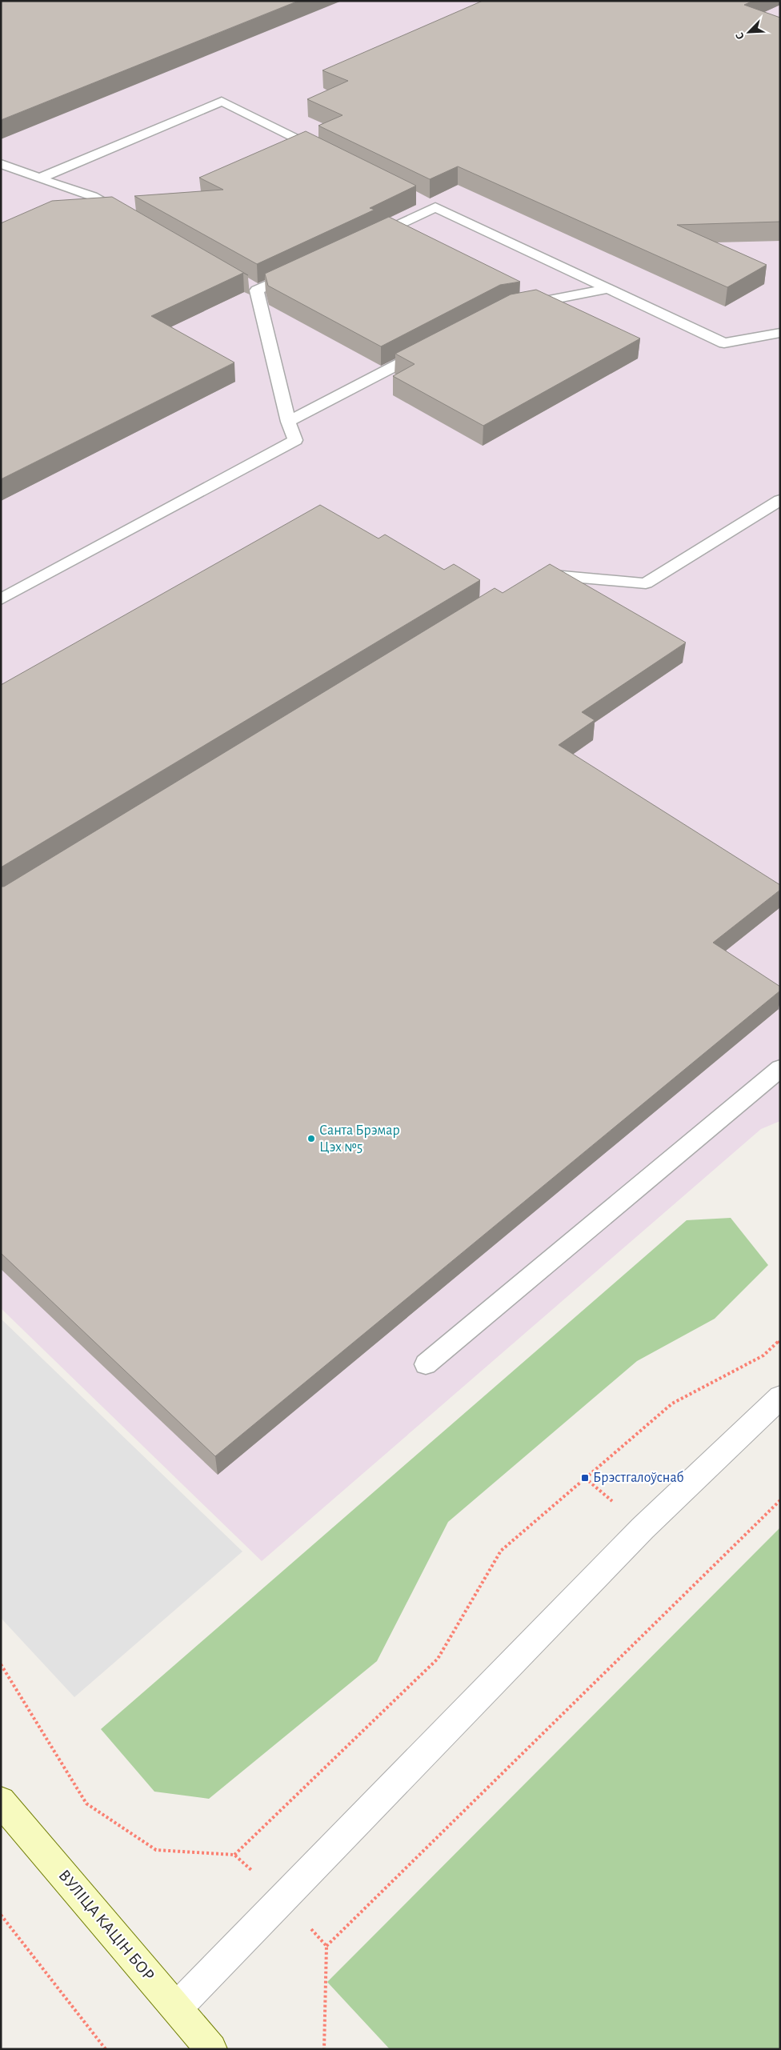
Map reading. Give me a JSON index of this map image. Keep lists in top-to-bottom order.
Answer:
{
  "streets": {
    "main road": ["ВУЛІЦА КАЦІН БОР"]
  },
  "places": {
    "other": ["Санта Брэмар Цэх №5"],
    "transit": ["Брэстгалоўснаб"]
  },
  "north": "bottom left"
}
